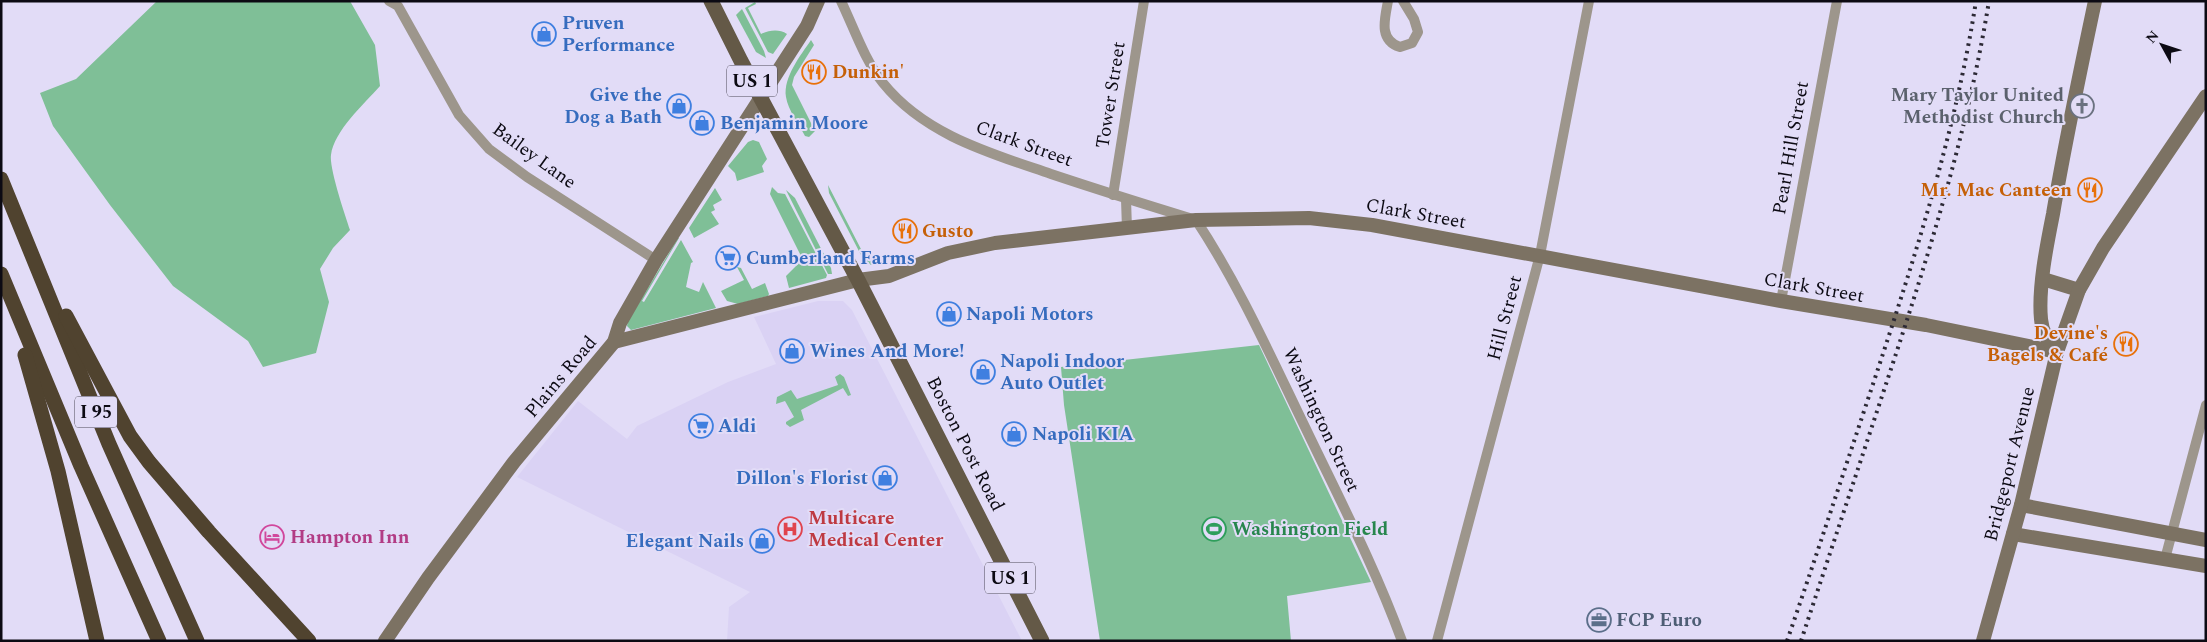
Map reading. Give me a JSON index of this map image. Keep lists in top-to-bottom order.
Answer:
{
  "streets": {
    "highway": ["I 95"],
    "main road": [
      "US 1",
      "Clark Street",
      "Plains Road",
      "Boston Post Road",
      "Bridgeport Avenue"
    ],
    "street": [
      "Tower Street",
      "Pearl Hill Street",
      "Bailey Lane",
      "Hill Street",
      "Washington Street"
    ]
  },
  "crossings": [
    ["Tower Street", "Clark Street"],
    ["Clark Street", "Pearl Hill Street"],
    ["Clark Street", "Hill Street"],
    ["Clark Street", "Washington Street"],
    ["Clark Street", "Bridgeport Avenue"],
    ["Bailey Lane", "Plains Road"],
    ["Plains Road", "Boston Post Road"]
  ],
  "places": {
    "shop": [
      "Pruven Performance",
      "Give the Dog a Bath",
      "Benjamin Moore",
      "Napoli Motors",
      "Wines And More!",
      "Napoli Indoor Auto Outlet",
      "Napoli KIA",
      "Dillon's Florist",
      "Elegant Nails"
    ],
    "restaurant": [
      "Dunkin'",
      "Mr. Mac Canteen",
      "Gusto",
      "Devine's Bagels & Café"
    ],
    "church": ["Mary Taylor United Methodist Church"],
    "supermarket": ["Cumberland Farms", "Aldi"],
    "hospital": ["Multicare Medical Center"],
    "sports": ["Washington Field"],
    "hotel": ["Hampton Inn"],
    "office": ["FCP Euro"]
  },
  "north": "top left"
}
